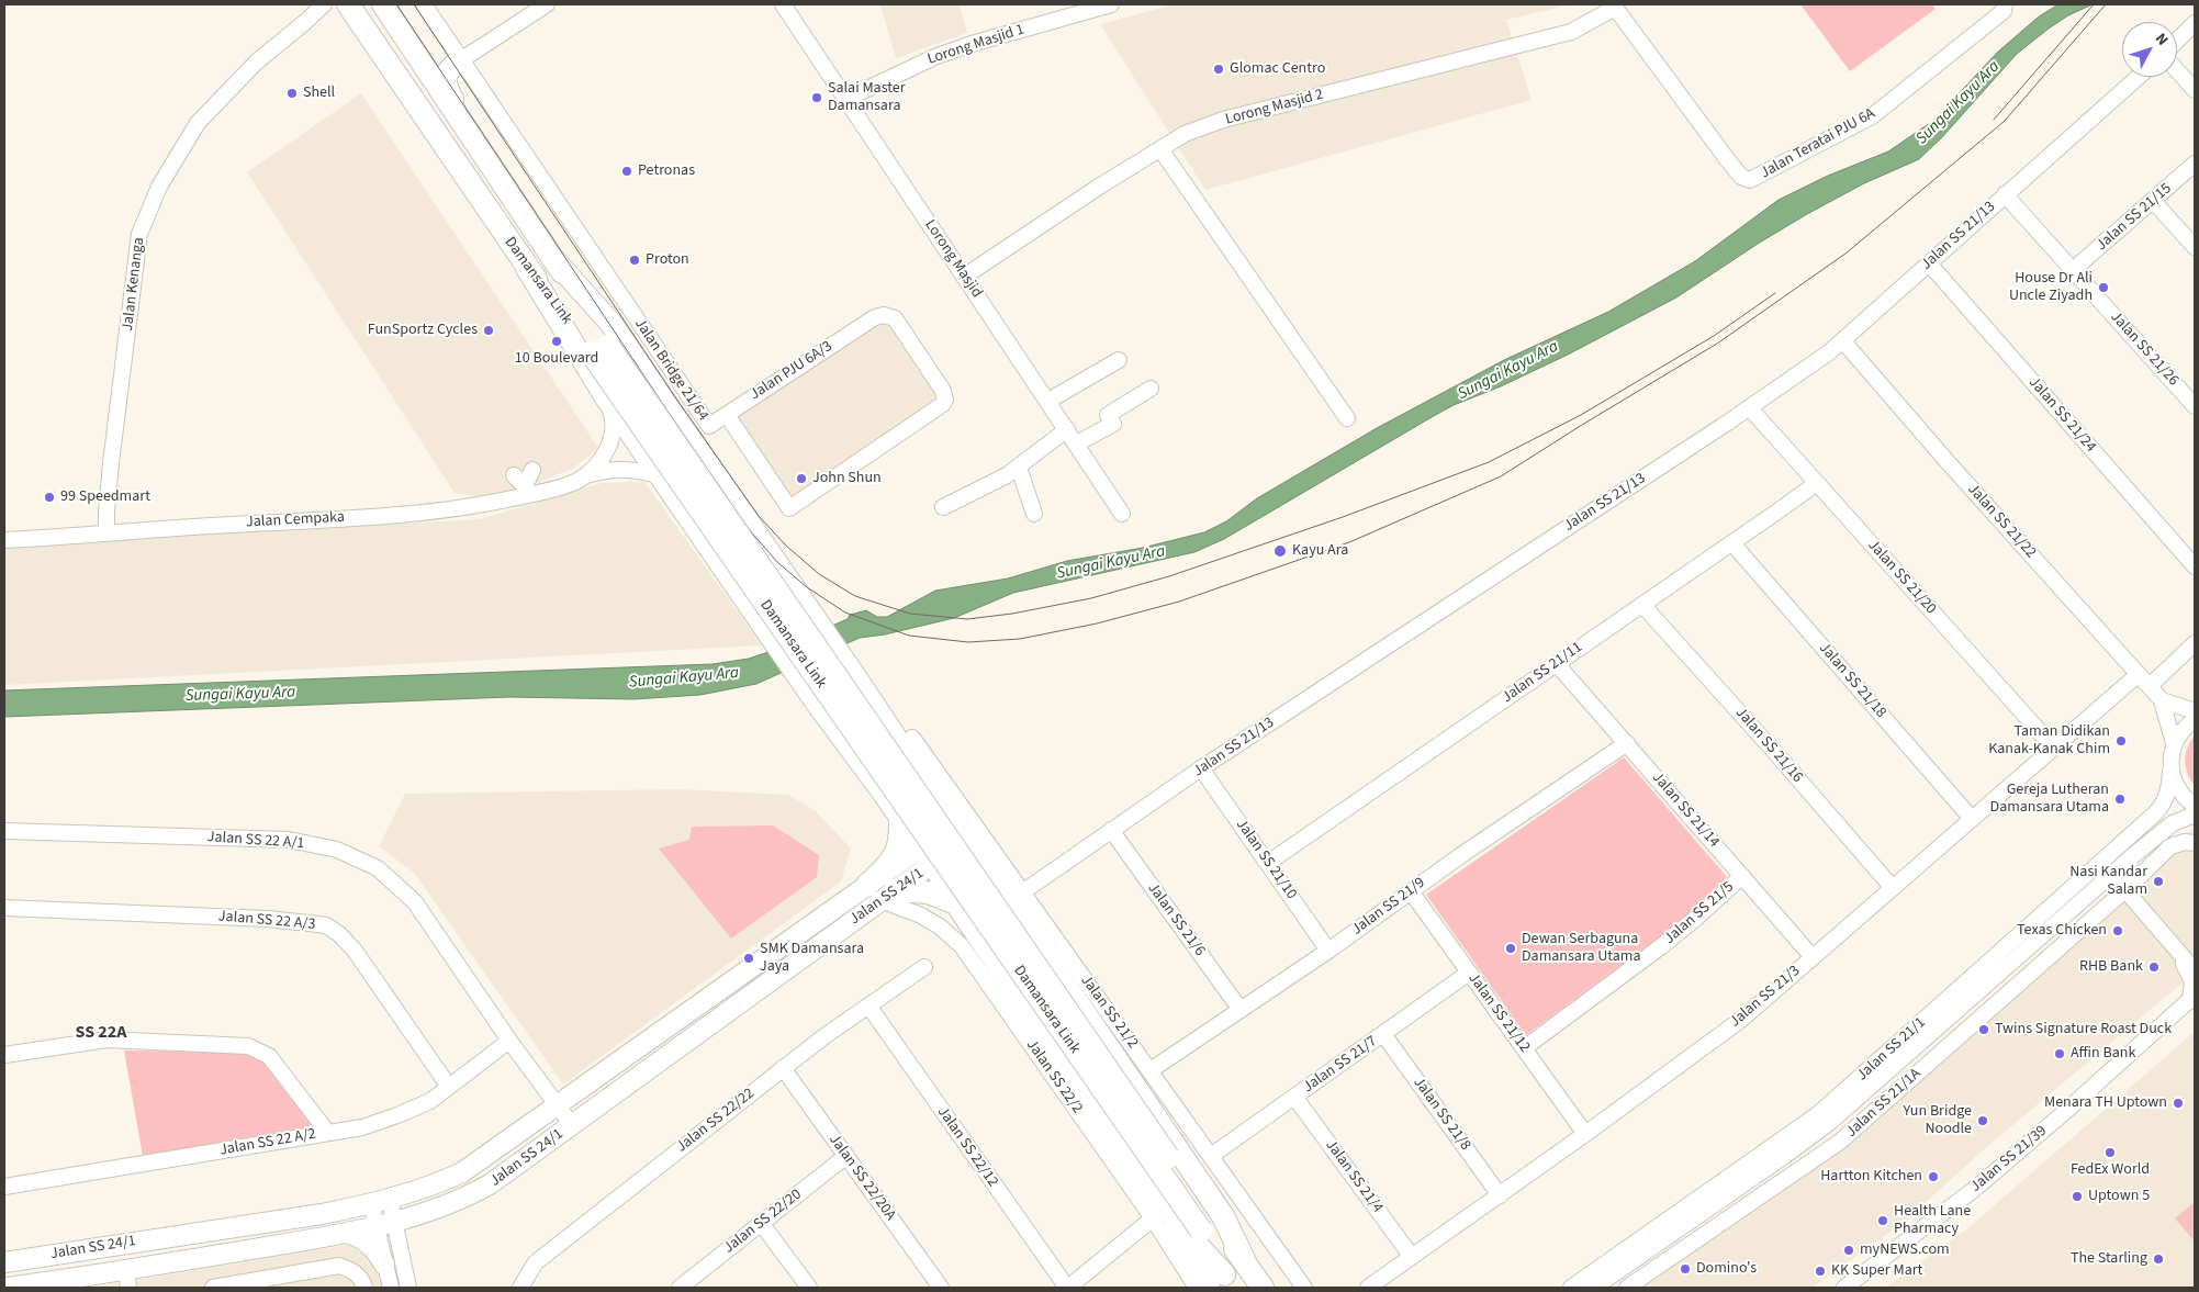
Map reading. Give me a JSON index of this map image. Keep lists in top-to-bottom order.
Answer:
{
  "streets": {
    "highway": ["Damansara Link"],
    "main road": ["Jalan SS 24/1"],
    "street": [
      "Lorong Masjid 1",
      "Lorong Masjid 2",
      "Jalan Teratai PJU 6A",
      "Jalan SS 21/15",
      "Jalan SS 21/13",
      "Lorong Masjid",
      "Jalan Kenanga",
      "Jalan SS 21/26",
      "Jalan Bridge 21/64",
      "Jalan PJU 6A/3",
      "Jalan SS 21/24",
      "Jalan Cempaka",
      "Jalan SS 21/22",
      "Jalan SS 21/20",
      "Jalan SS 21/11",
      "Jalan SS 21/18",
      "Jalan SS 21/16",
      "Jalan SS 21/14",
      "Jalan SS 22 A/1",
      "Jalan SS 21/10",
      "Jalan SS 21/9",
      "Jalan SS 21/5",
      "Jalan SS 21/6",
      "Jalan SS 22 A/3",
      "Jalan SS 21/3",
      "Jalan SS 21/2",
      "Jalan SS 21/12",
      "Jalan SS 21/1",
      "Jalan SS 21/7",
      "Jalan SS 22/2",
      "Jalan SS 21/1A",
      "Jalan SS 21/8",
      "Jalan SS 22/22",
      "Jalan SS 22 A/2",
      "Jalan SS 22/12",
      "Jalan SS 21/39",
      "Jalan SS 21/4",
      "Jalan SS 22/20A",
      "Jalan SS 22/20"
    ]
  },
  "crossings": [
    ["Lorong Masjid 1", "Lorong Masjid"],
    ["Lorong Masjid 2", "Jalan Teratai PJU 6A"],
    ["Lorong Masjid 2", "Lorong Masjid"],
    ["Jalan SS 21/15", "Jalan SS 21/26"],
    ["Jalan SS 21/13", "Jalan SS 21/26"],
    ["Jalan SS 21/13", "Jalan SS 21/24"],
    ["Jalan SS 21/13", "Jalan SS 21/22"],
    ["Jalan SS 21/13", "Jalan SS 21/20"],
    ["Jalan SS 21/13", "Jalan SS 21/10"],
    ["Jalan SS 21/13", "Jalan SS 21/6"],
    ["Jalan SS 21/13", "Jalan SS 21/2"],
    ["Jalan Kenanga", "Jalan Cempaka"],
    ["Jalan Bridge 21/64", "Jalan PJU 6A/3"],
    ["Jalan SS 21/22", "Jalan SS 21/3"],
    ["Jalan SS 21/22", "Jalan SS 21/1"],
    ["Jalan SS 21/20", "Jalan SS 21/11"],
    ["Jalan SS 21/20", "Jalan SS 21/3"],
    ["Jalan SS 21/11", "Jalan SS 21/18"],
    ["Jalan SS 21/11", "Jalan SS 21/16"],
    ["Jalan SS 21/11", "Jalan SS 21/14"],
    ["Jalan SS 21/11", "Jalan SS 21/10"],
    ["Jalan SS 21/18", "Jalan SS 21/3"],
    ["Jalan SS 21/16", "Jalan SS 21/3"],
    ["Jalan SS 21/14", "Jalan SS 21/9"],
    ["Jalan SS 21/14", "Jalan SS 21/5"],
    ["Jalan SS 21/14", "Jalan SS 21/3"],
    ["Jalan SS 22 A/1", "Jalan SS 24/1"],
    ["Jalan SS 22 A/1", "Jalan SS 22 A/2"],
    ["Jalan SS 21/10", "Jalan SS 21/9"],
    ["Jalan SS 24/1", "Jalan SS 22/2"],
    ["Jalan SS 21/9", "Jalan SS 21/6"],
    ["Jalan SS 21/9", "Jalan SS 21/2"],
    ["Jalan SS 21/9", "Jalan SS 21/12"],
    ["Jalan SS 21/5", "Jalan SS 21/12"],
    ["Jalan SS 22 A/3", "Jalan SS 22 A/2"],
    ["Jalan SS 21/3", "Jalan SS 21/12"],
    ["Jalan SS 21/3", "Jalan SS 21/8"],
    ["Jalan SS 21/3", "Jalan SS 21/4"],
    ["Jalan SS 21/2", "Jalan SS 21/7"],
    ["Jalan SS 21/12", "Jalan SS 21/7"],
    ["Jalan SS 21/7", "Jalan SS 21/8"],
    ["Jalan SS 21/7", "Jalan SS 21/4"],
    ["Jalan SS 22/22", "Jalan SS 22/12"],
    ["Jalan SS 22/22", "Jalan SS 22/20A"],
    ["Jalan SS 22/20A", "Jalan SS 22/20"]
  ],
  "districts": ["SS 22A"],
  "water": ["Sungai Kayu Ara"],
  "places": [
    "Glomac Centro",
    "Shell",
    "Salai Master Damansara",
    "Petronas",
    "Proton",
    "House Dr Ali Uncle Ziyadh",
    "FunSportz Cycles",
    "10 Boulevard",
    "John Shun",
    "99 Speedmart",
    "Kayu Ara",
    "Taman Didikan Kanak-Kanak Chim",
    "Gereja Lutheran Damansara Utama",
    "Nasi Kandar Salam",
    "Texas Chicken",
    "Dewan Serbaguna Damansara Utama",
    "SMK Damansara Jaya",
    "RHB Bank",
    "Twins Signature Roast Duck",
    "Affin Bank",
    "Menara TH Uptown",
    "Yun Bridge Noodle",
    "FedEx World",
    "Hartton Kitchen",
    "Uptown 5",
    "Health Lane Pharmacy",
    "myNEWS.com",
    "The Starling",
    "Domino's",
    "KK Super Mart"
  ],
  "north": "top right"
}
